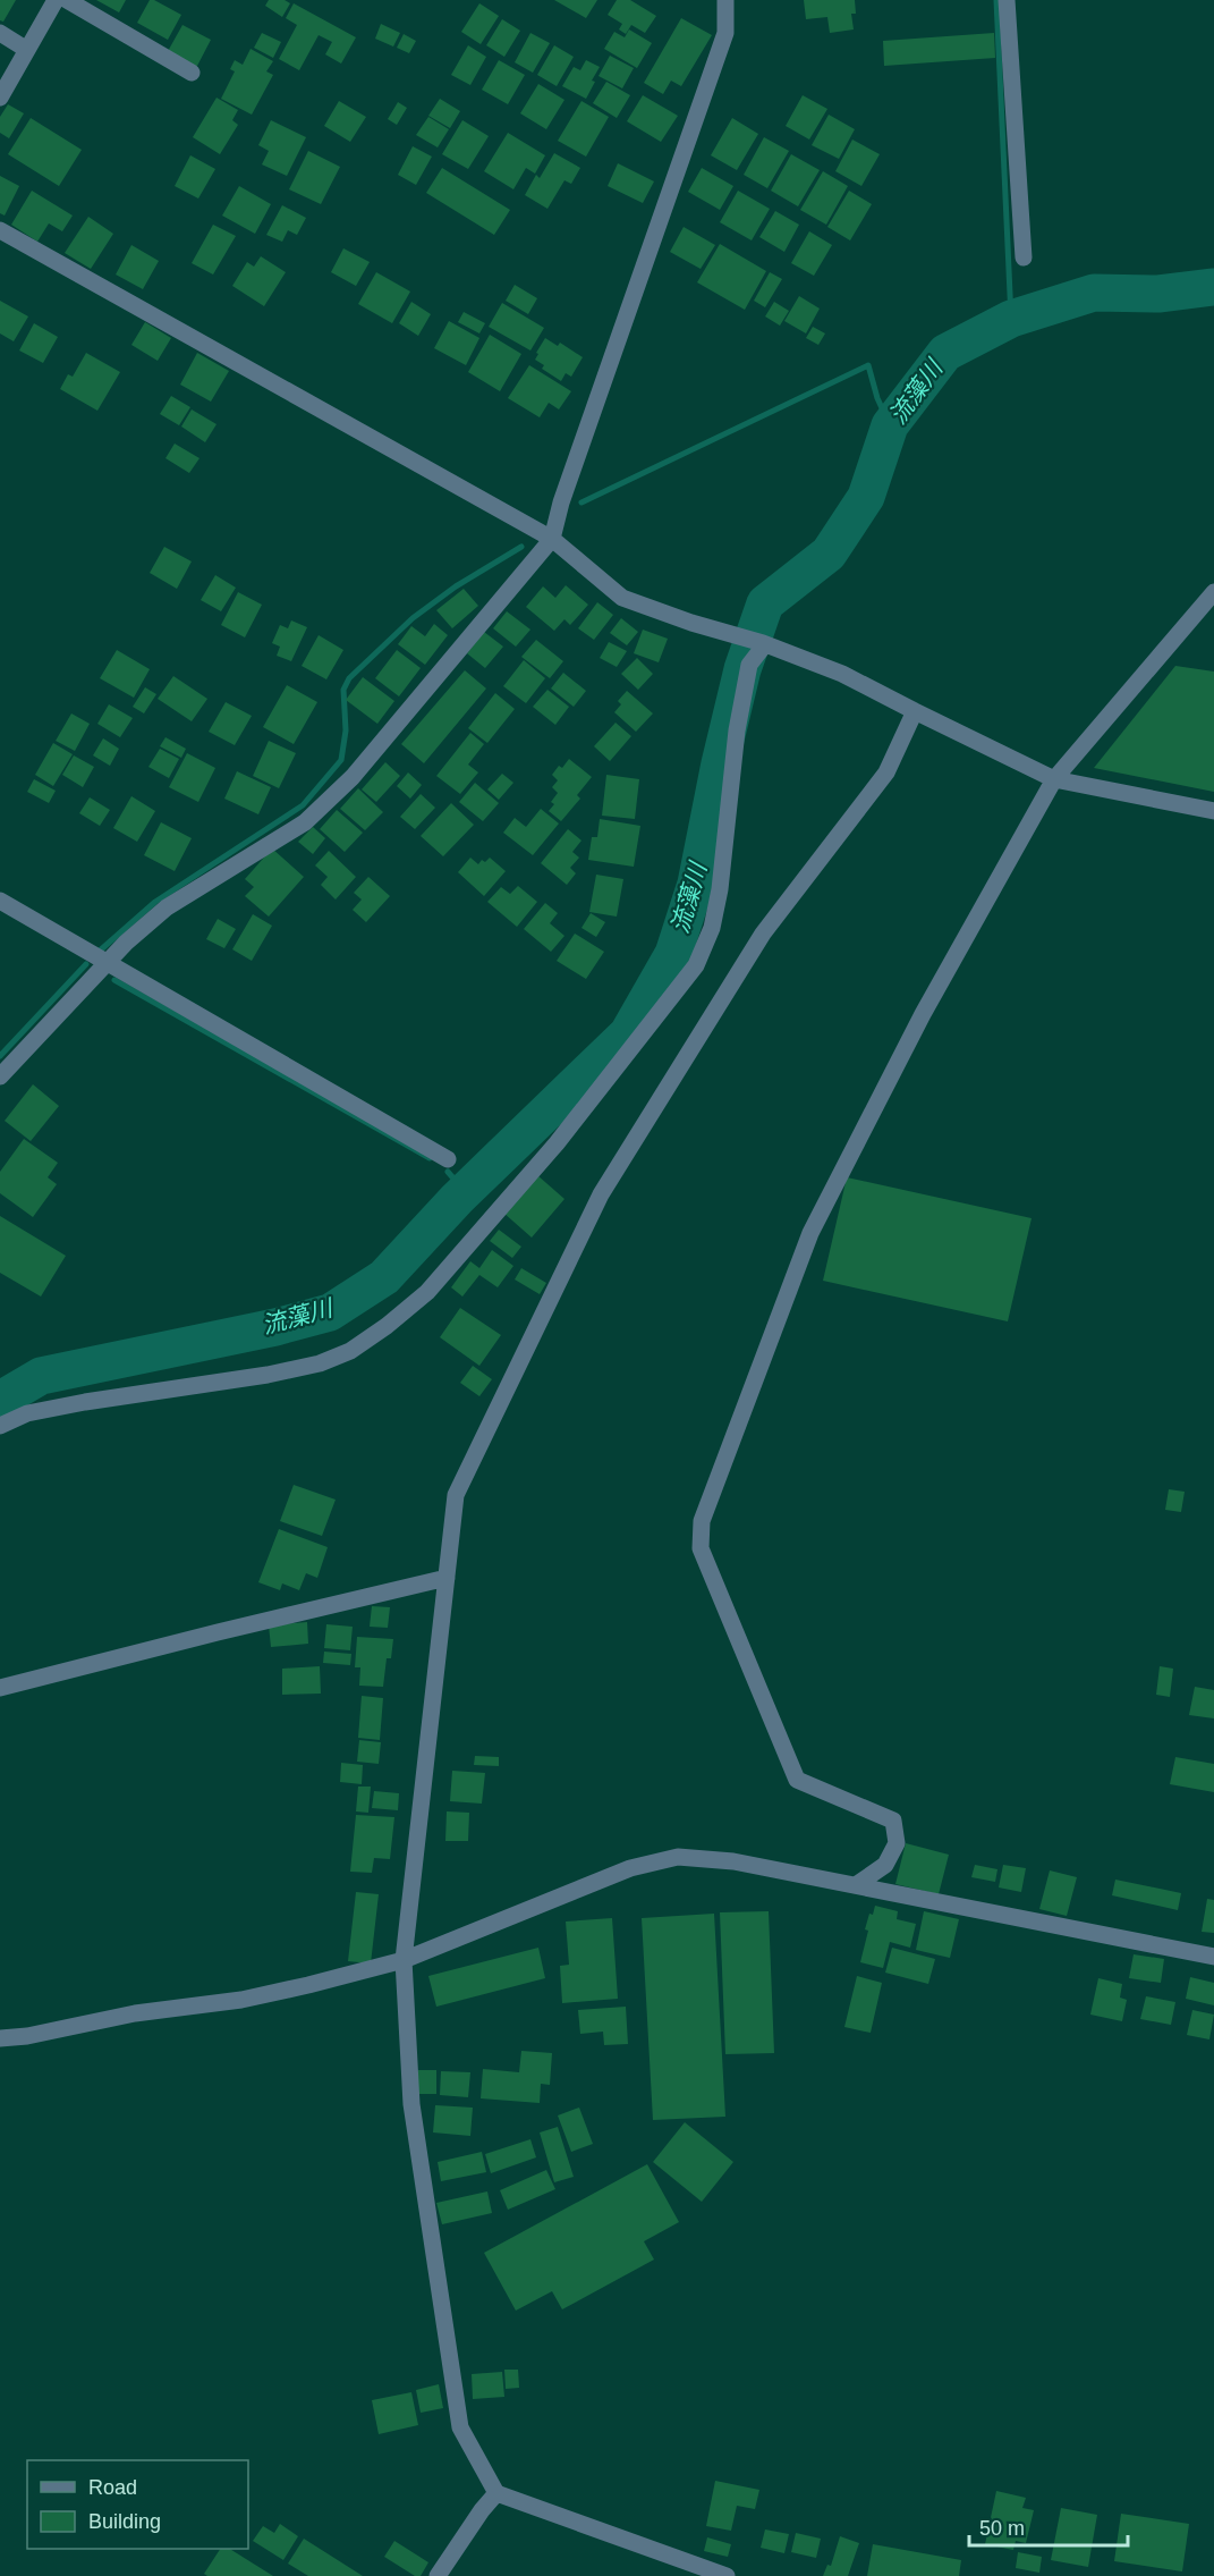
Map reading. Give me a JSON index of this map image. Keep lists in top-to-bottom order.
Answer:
{
  "water": ["流藻川"],
  "legend": ["Road", "Building"],
  "scale_bar": "50 m"
}
